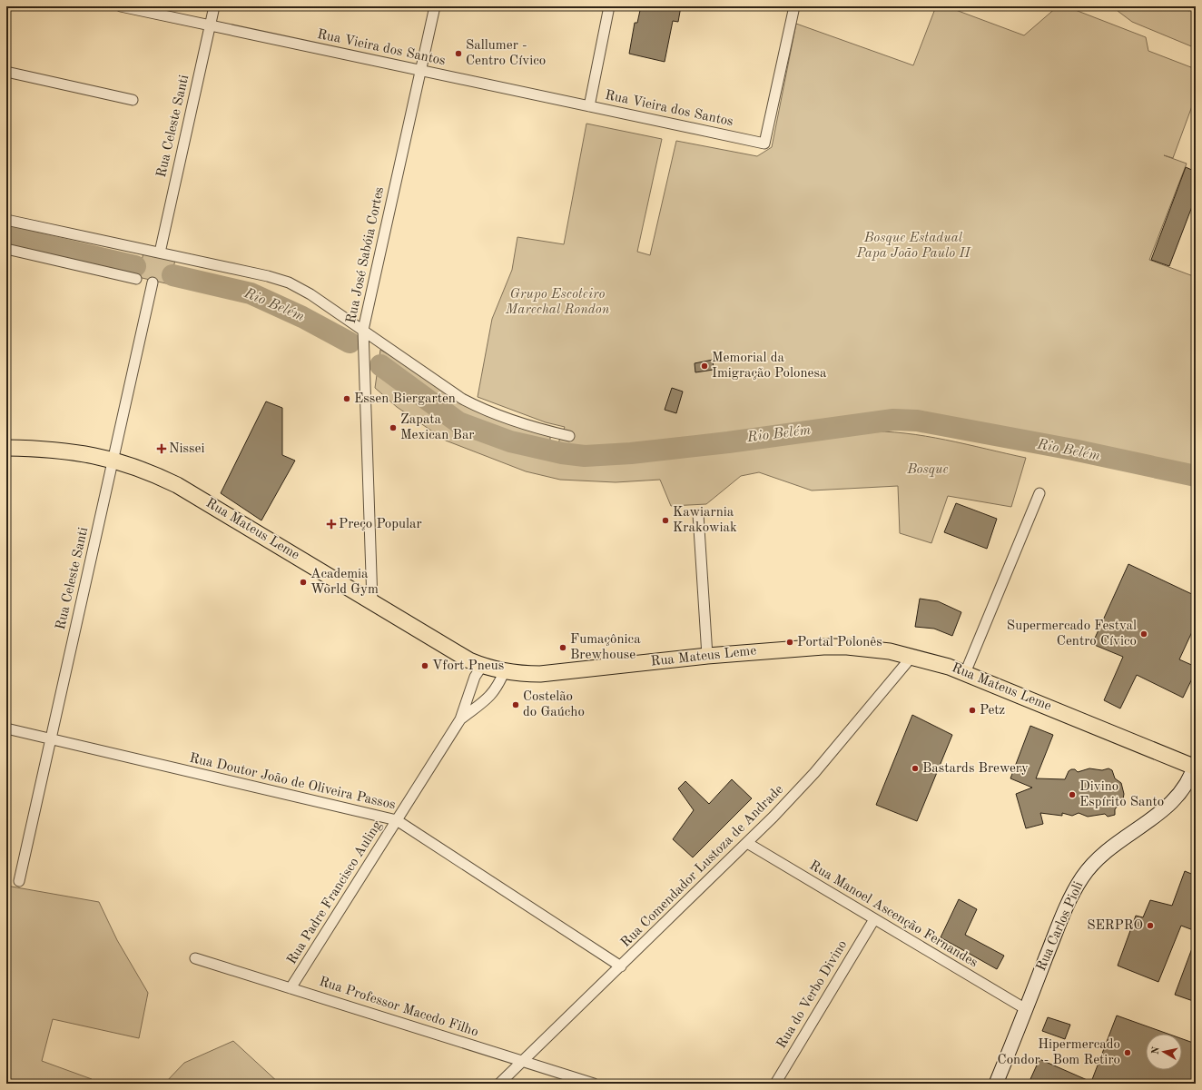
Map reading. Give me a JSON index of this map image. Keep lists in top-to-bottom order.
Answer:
{
  "streets": {
    "main road": ["Rua Mateus Leme", "Rua Carlos Pioli"],
    "street": [
      "Rua Vieira dos Santos",
      "Rua Celeste Santi",
      "Rua José Sabóia Cortes",
      "Rua Doutor João de Oliveira Passos",
      "Rua Comendador Lustoza de Andrade",
      "Rua Padre Francisco Auling",
      "Rua Manoel Ascenção Fernandes",
      "Rua do Verbo Divino",
      "Rua Professor Macedo Filho"
    ]
  },
  "crossings": [
    ["Rua Vieira dos Santos", "Rua Celeste Santi"],
    ["Rua Vieira dos Santos", "Rua José Sabóia Cortes"],
    ["Rua Celeste Santi", "Rua Mateus Leme"],
    ["Rua Celeste Santi", "Rua Doutor João de Oliveira Passos"],
    ["Rua José Sabóia Cortes", "Rua Mateus Leme"],
    ["Rua Mateus Leme", "Rua Comendador Lustoza de Andrade"],
    ["Rua Mateus Leme", "Rua Padre Francisco Auling"],
    ["Rua Mateus Leme", "Rua Carlos Pioli"],
    ["Rua Doutor João de Oliveira Passos", "Rua Comendador Lustoza de Andrade"],
    ["Rua Doutor João de Oliveira Passos", "Rua Padre Francisco Auling"],
    ["Rua Comendador Lustoza de Andrade", "Rua Manoel Ascenção Fernandes"],
    ["Rua Comendador Lustoza de Andrade", "Rua Professor Macedo Filho"],
    ["Rua Padre Francisco Auling", "Rua Professor Macedo Filho"],
    ["Rua Manoel Ascenção Fernandes", "Rua Carlos Pioli"],
    ["Rua Manoel Ascenção Fernandes", "Rua do Verbo Divino"]
  ],
  "water": ["Rio Belém"],
  "parks": ["Bosque Estadual Papa João Paulo II", "Grupo Escoteiro Marechal Rondon", "Bosque"],
  "places": {
    "other": [
      "Sallumer - Centro Cívico",
      "Memorial da Imigração Polonesa",
      "Essen Biergarten",
      "Zapata Mexican Bar",
      "Kawiarnia Krakowiak",
      "Academia World Gym",
      "Supermercado Festval Centro Cívico",
      "Portal Polonês",
      "Fumaçônica Brewhouse",
      "Vfort Pneus",
      "Costelão do Gaúcho",
      "Petz",
      "Bastards Brewery",
      "Divino Espírito Santo",
      "SERPRO",
      "Hipermercado Condor - Bom Retiro"
    ],
    "health": ["Nissei", "Preço Popular"]
  },
  "north": "left"
}
